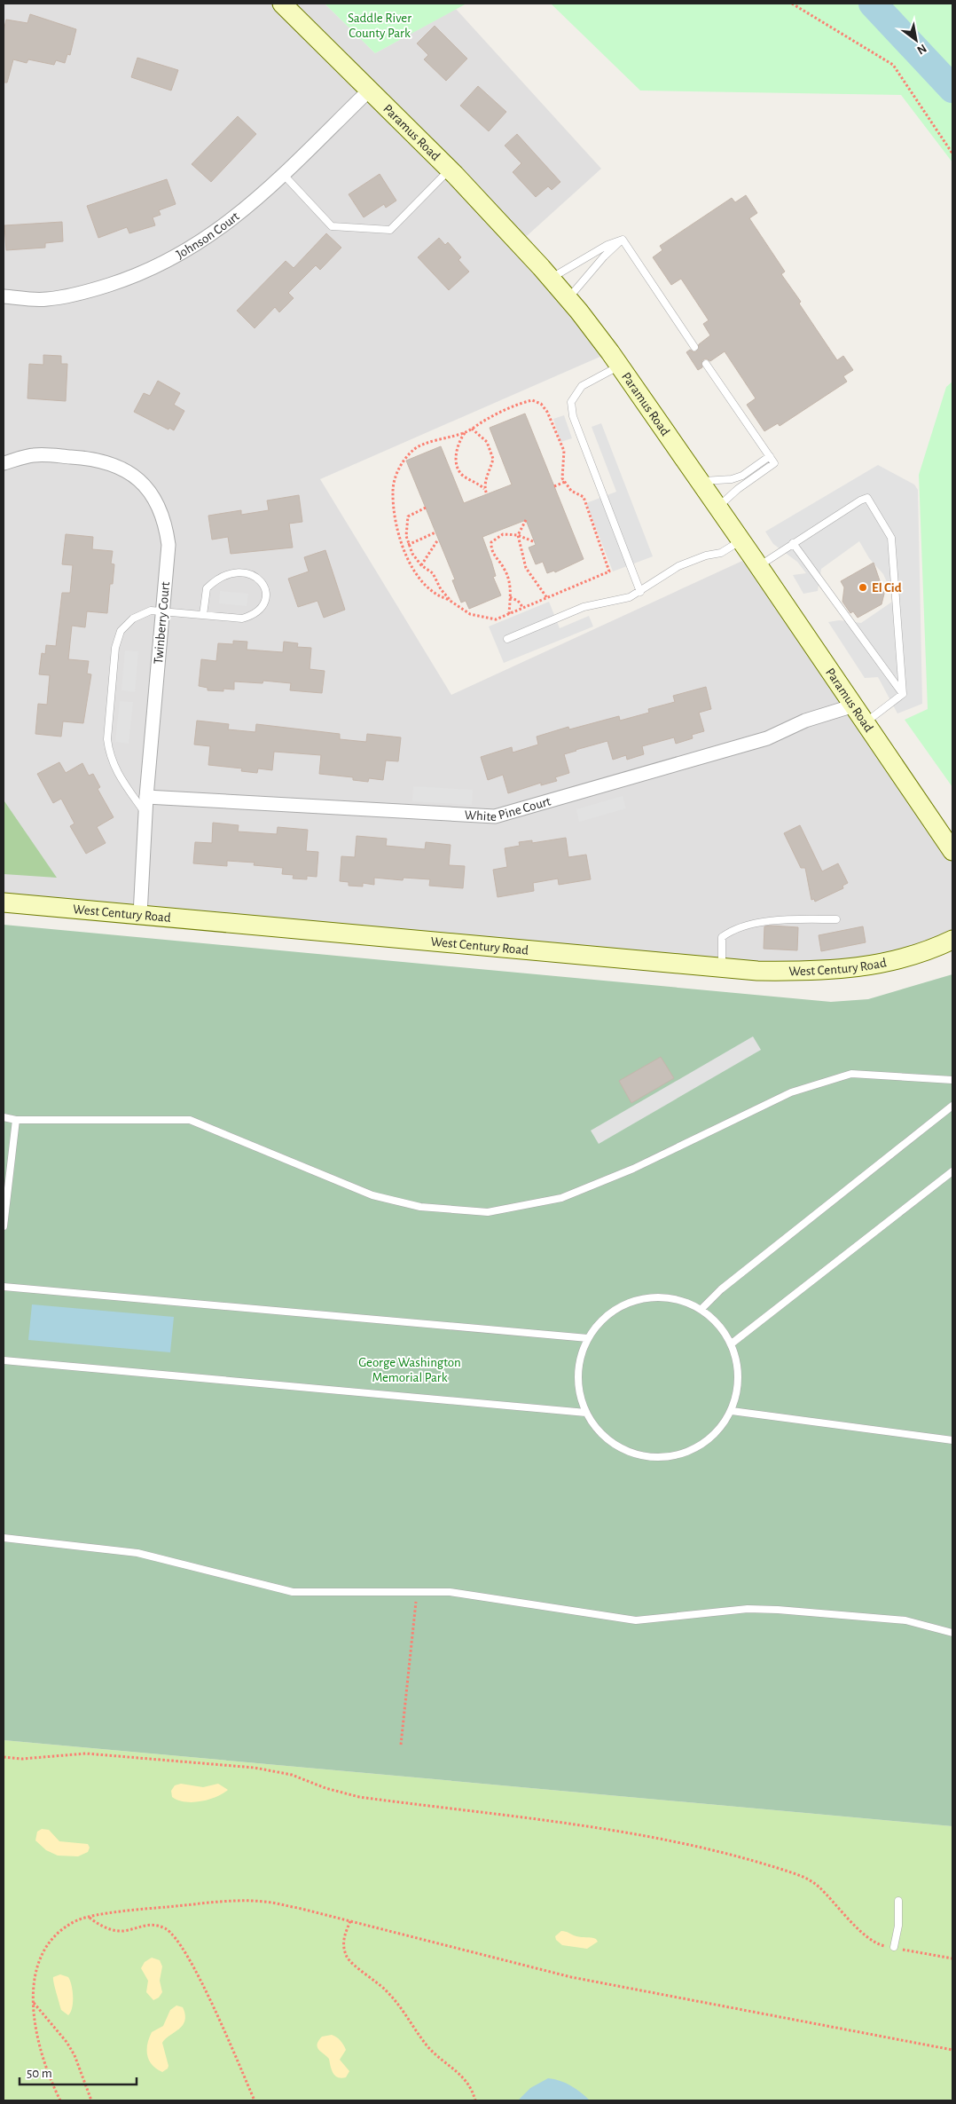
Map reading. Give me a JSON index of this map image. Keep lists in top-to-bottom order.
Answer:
{
  "streets": {
    "main road": ["Paramus Road", "West Century Road"],
    "street": ["Johnson Court", "Twinberry Court", "White Pine Court"]
  },
  "crossings": [
    ["Paramus Road", "Johnson Court"],
    ["Paramus Road", "White Pine Court"],
    ["Twinberry Court", "White Pine Court"],
    ["Twinberry Court", "West Century Road"]
  ],
  "parks": ["Saddle River County Park", "George Washington Memorial Park"],
  "places": ["El Cid"],
  "scale_bar": "50 m",
  "north": "bottom right"
}
